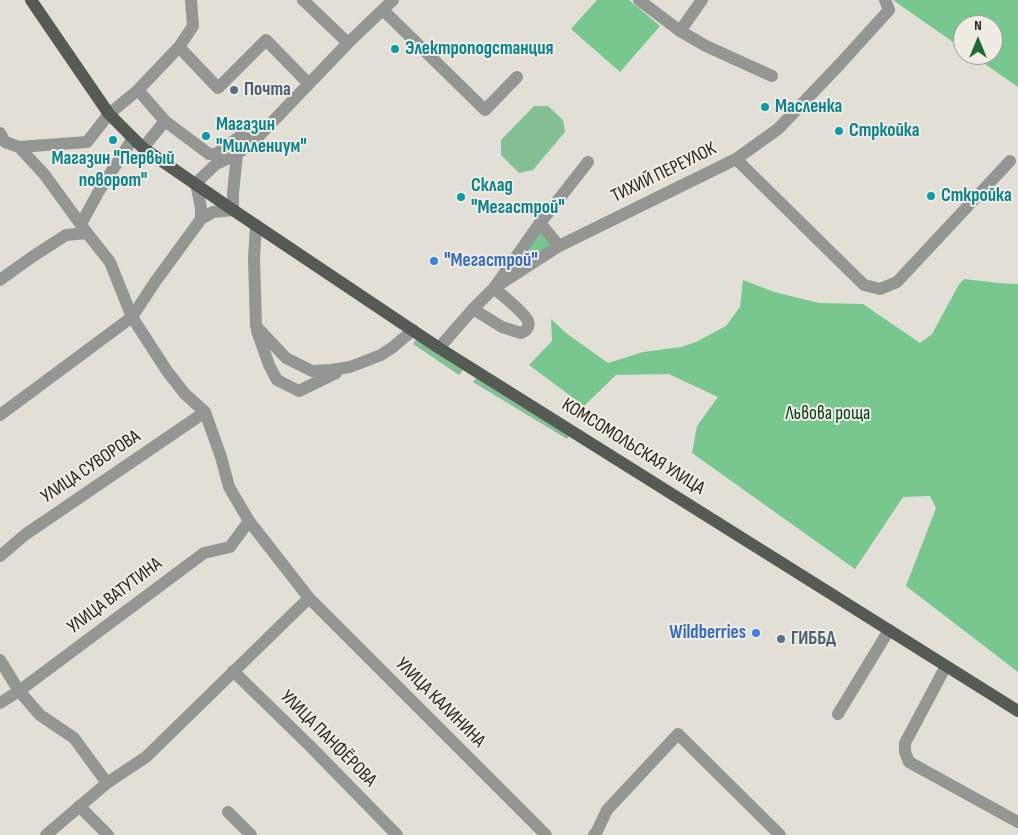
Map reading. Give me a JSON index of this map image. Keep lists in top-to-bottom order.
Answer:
{
  "streets": {
    "main road": ["КОМСОМОЛЬСКАЯ УЛИЦА"],
    "street": [
      "ТИХИЙ ПЕРЕУЛОК",
      "УЛИЦА СУВОРОВА",
      "УЛИЦА ВАТУТИНА",
      "УЛИЦА КАЛИНИНА",
      "УЛИЦА ПАНФЁРОВА"
    ]
  },
  "crossings": [
    ["ТИХИЙ ПЕРЕУЛОК", "КОМСОМОЛЬСКАЯ УЛИЦА"],
    ["УЛИЦА СУВОРОВА", "УЛИЦА КАЛИНИНА"],
    ["УЛИЦА ВАТУТИНА", "УЛИЦА КАЛИНИНА"]
  ],
  "parks": ["Львова роща"],
  "places": [
    "Электроподстанция",
    "Почта",
    "Масленка",
    "Стркойка",
    "Магазин \"Миллениум\"",
    "Магазин \"Первый поворот\"",
    "Сткройка",
    "Склад \"Мегастрой\"",
    "\"Мегастрой\"",
    "Wildberries",
    "ГИББД"
  ],
  "north": "top"
}
